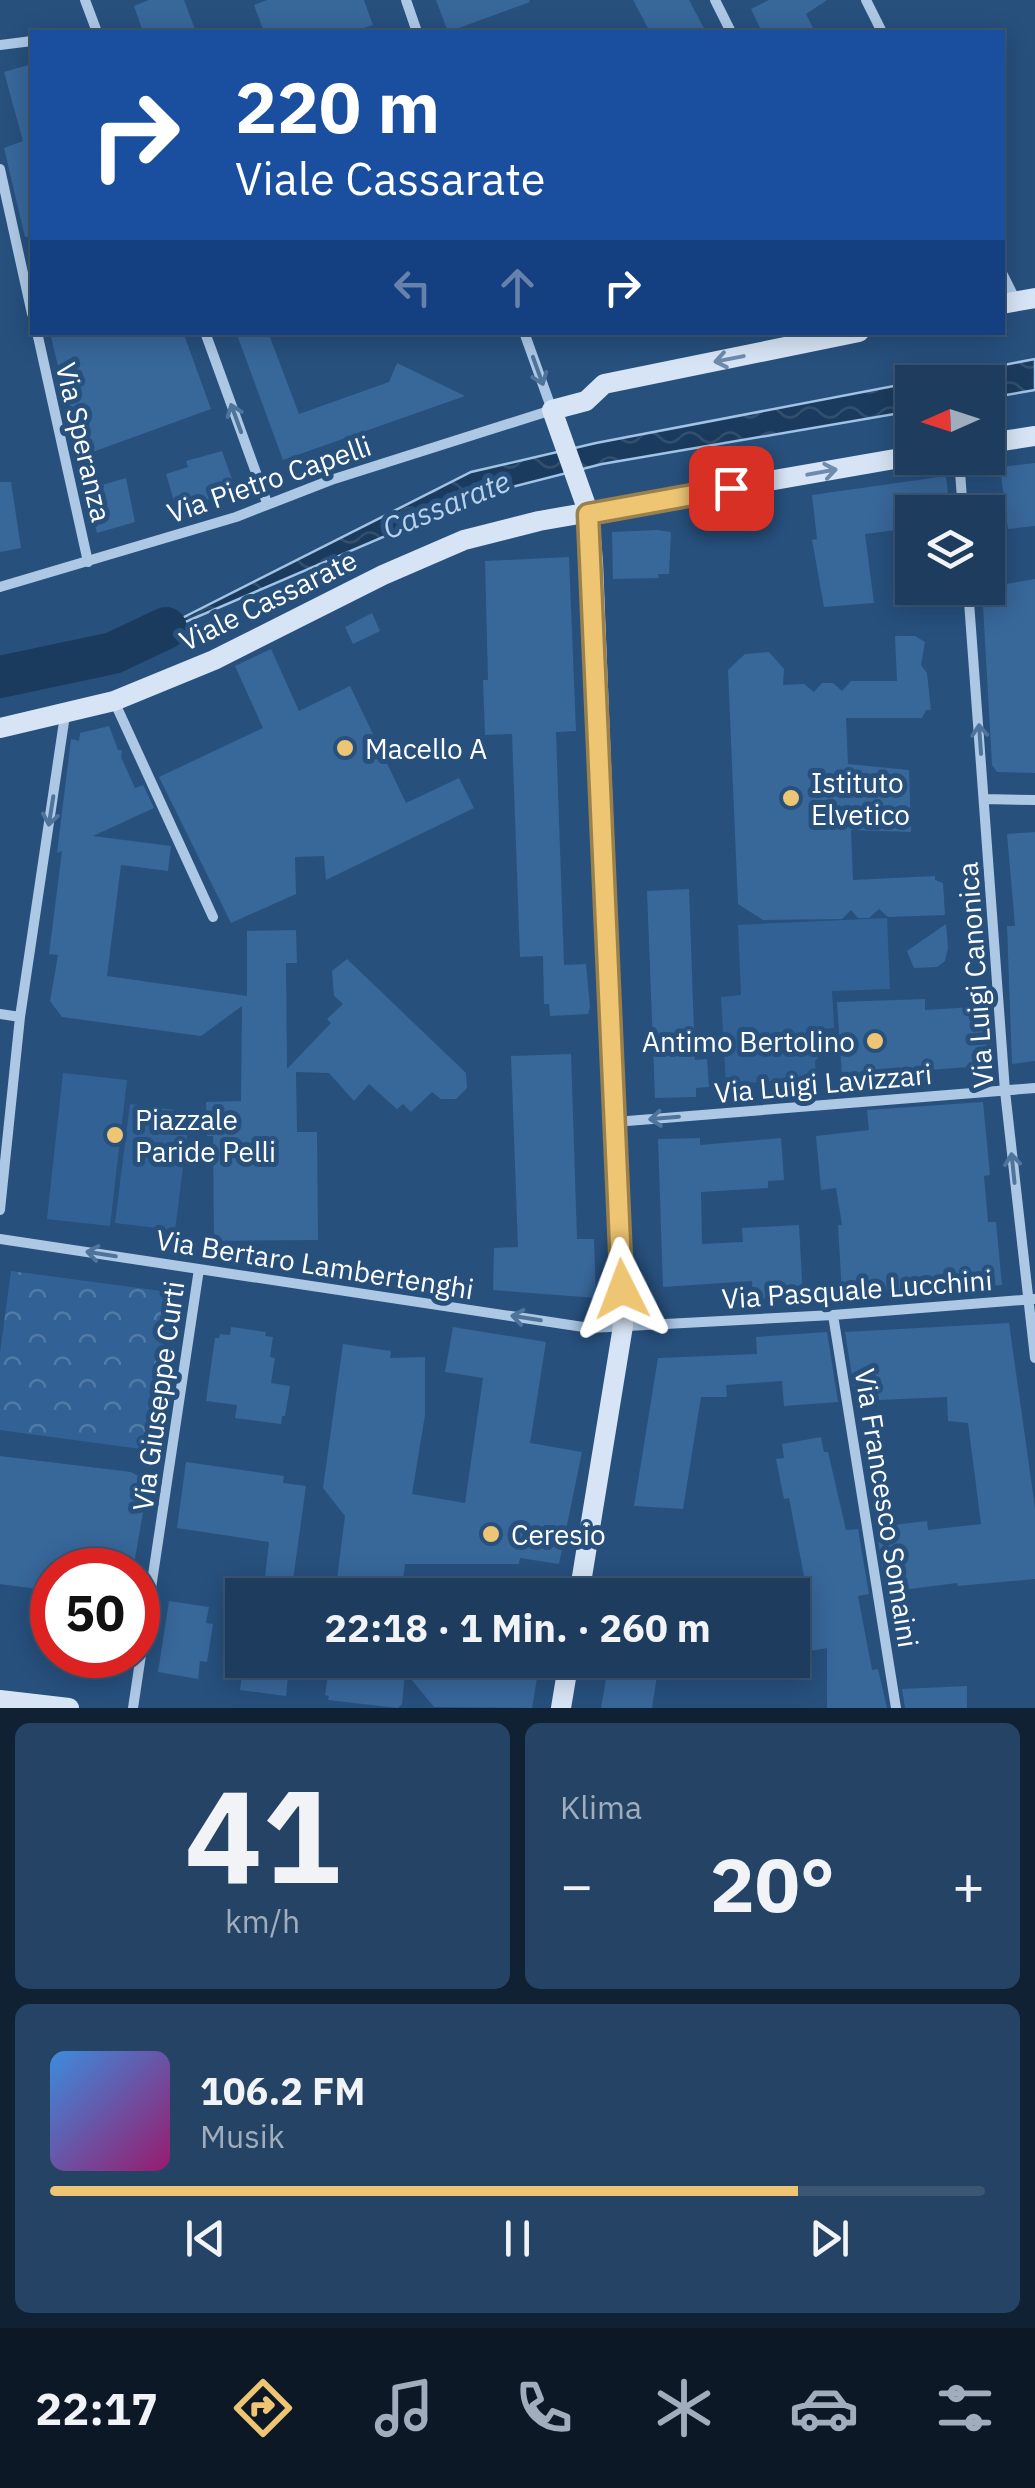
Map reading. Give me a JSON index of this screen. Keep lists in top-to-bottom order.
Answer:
{
  "streets": {
    "main road": ["Viale Cassarate"],
    "street": [
      "Via Speranza",
      "Via Pietro Capelli",
      "Via Luigi Canonica",
      "Via Luigi Lavizzari",
      "Via Bertaro Lambertenghi",
      "Via Pasquale Lucchini",
      "Via Giuseppe Curti",
      "Via Francesco Somaini"
    ]
  },
  "crossings": [
    ["Via Speranza", "Via Pietro Capelli"],
    ["Via Luigi Canonica", "Via Luigi Lavizzari"],
    ["Via Luigi Canonica", "Via Pasquale Lucchini"],
    ["Via Bertaro Lambertenghi", "Via Pasquale Lucchini"],
    ["Via Bertaro Lambertenghi", "Via Giuseppe Curti"],
    ["Via Pasquale Lucchini", "Via Francesco Somaini"]
  ],
  "one_way": ["Via Luigi Canonica", "Via Luigi Lavizzari", "Via Bertaro Lambertenghi"],
  "water": ["Cassarate"],
  "places": [
    "Macello A",
    "Istituto Elvetico",
    "Antimo Bertolino",
    "Piazzale Paride Pelli",
    "Ceresio"
  ],
  "north": "left",
  "page": {
    "turn": ["220 m", "Viale Cassarate"],
    "limit": "50",
    "trip": "22:18 · 1 Min. · 260 m",
    "tile": [
      ["41", "km/h"],
      "Klima"
    ],
    "heat": ["−", "20°", "+"],
    "song": ["106.2 FM", "Musik"],
    "tabs": "22:17"
  }
}
